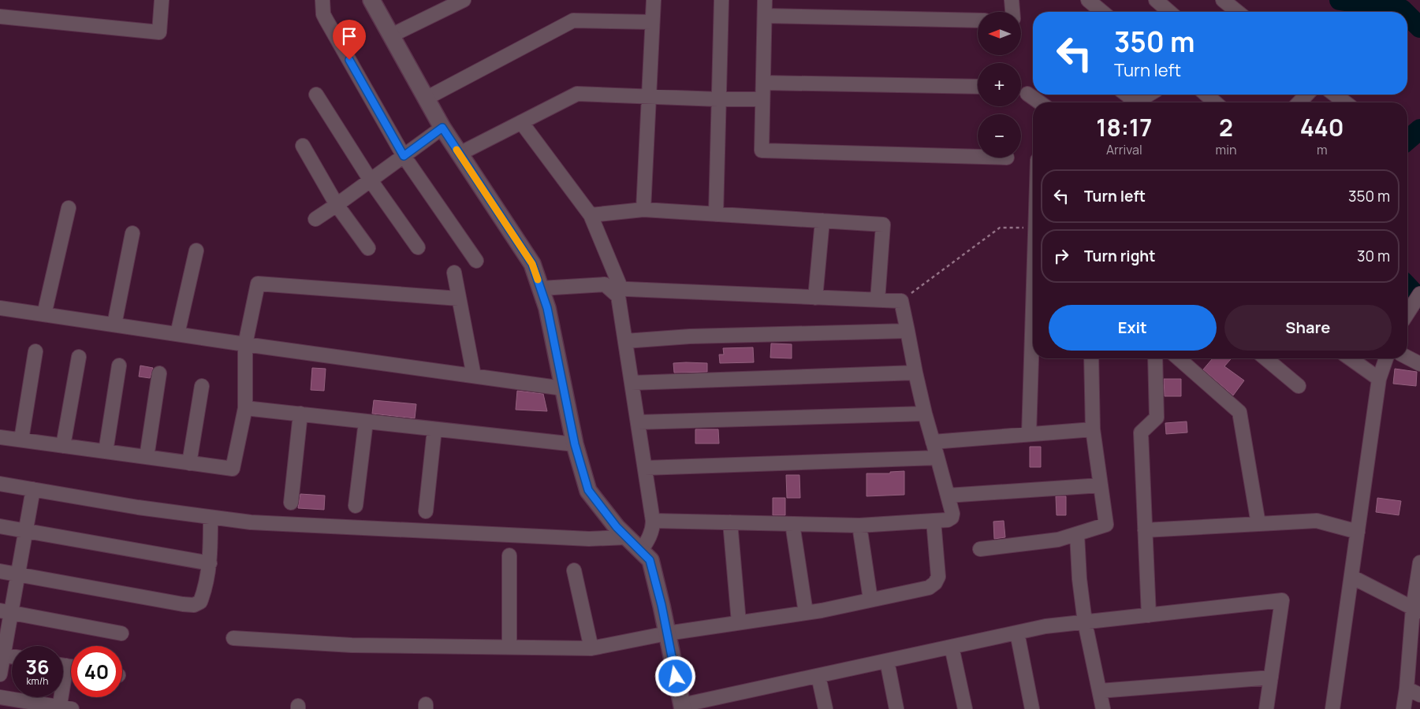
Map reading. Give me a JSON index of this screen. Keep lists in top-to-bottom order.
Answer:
{
  "north": "left",
  "page": {
    "map_buttons": ["+", "−"],
    "turn": ["350 m", "Turn left"],
    "eta": [
      "18:17",
      "Arrival",
      "2",
      "min",
      "440",
      "m"
    ],
    "list": [
      {
        "name": "Turn left",
        "value": "350 m"
      },
      {
        "name": "Turn right",
        "value": "30 m"
      }
    ],
    "buttons": ["Exit", "Share"],
    "speed": "36 km/h",
    "limit": "40"
  }
}
